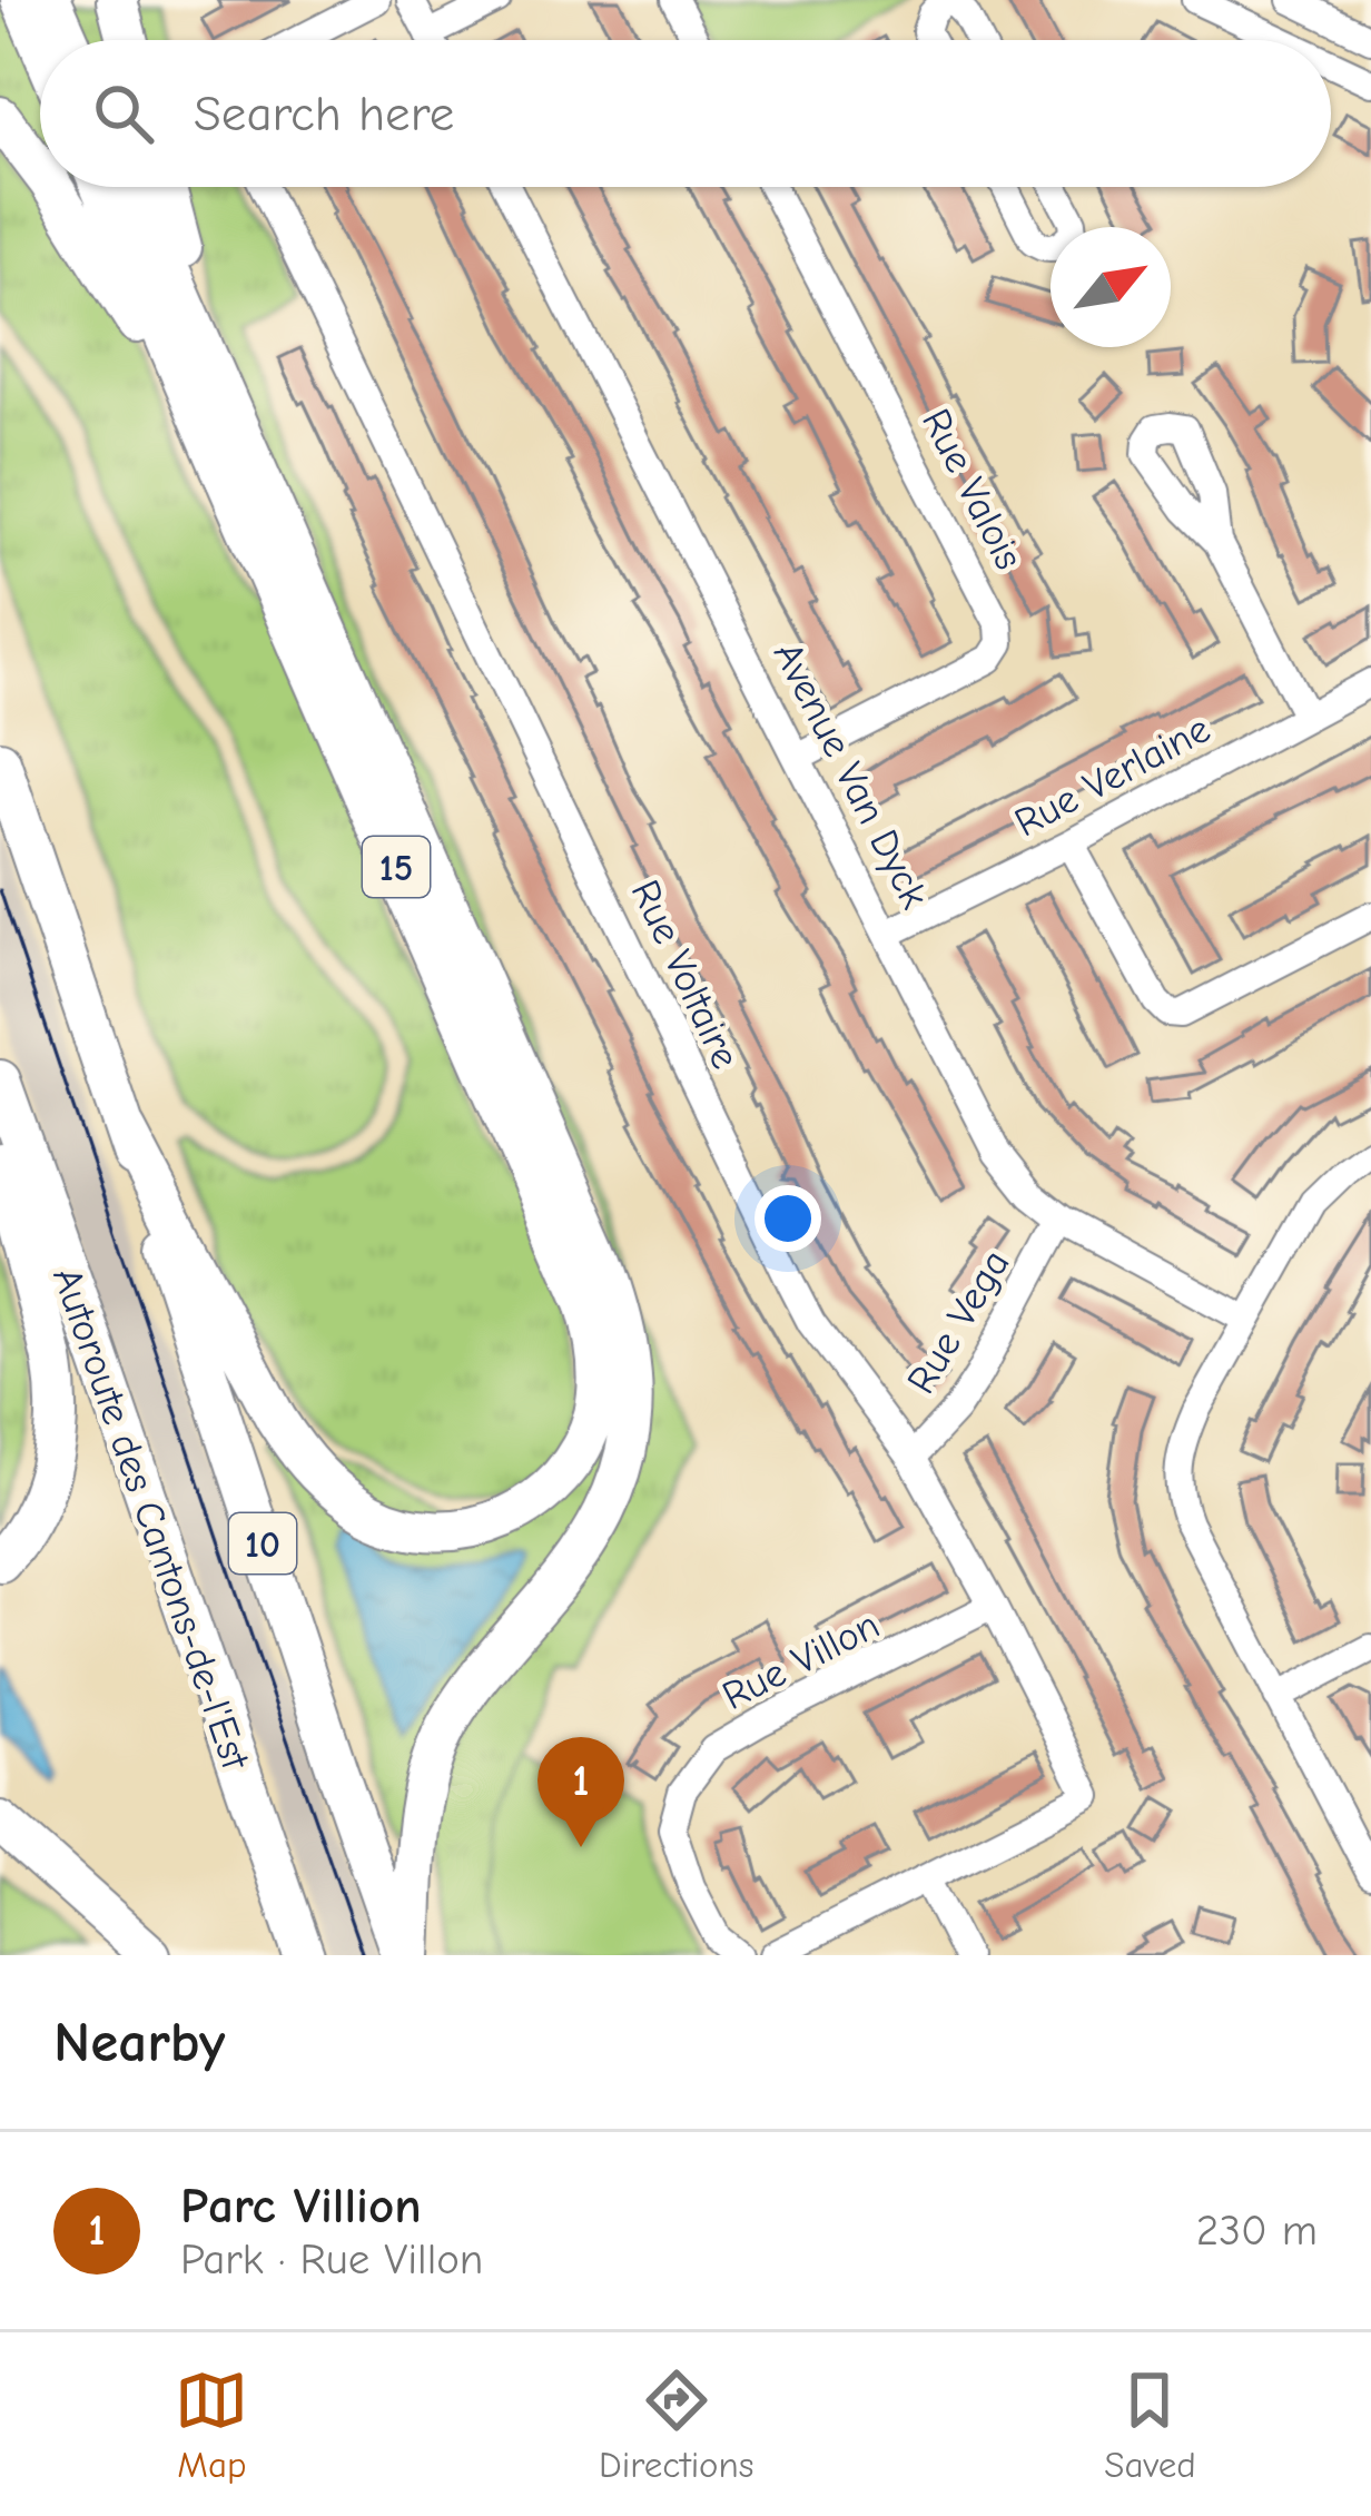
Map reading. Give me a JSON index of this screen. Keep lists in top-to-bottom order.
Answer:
{
  "streets": {
    "highway": ["15", "Autoroute des Cantons-de-l'Est", "10"],
    "street": [
      "Rue Valois",
      "Avenue Van Dyck",
      "Rue Verlaine",
      "Rue Voltaire",
      "Rue Vega",
      "Rue Villon"
    ]
  },
  "crossings": [
    ["Rue Valois", "Avenue Van Dyck"],
    ["Avenue Van Dyck", "Rue Verlaine"],
    ["Avenue Van Dyck", "Rue Vega"],
    ["15", "10"],
    ["Rue Voltaire", "Rue Vega"],
    ["Rue Voltaire", "Rue Villon"]
  ],
  "north": "top right",
  "page": {
    "search": "Search here",
    "pins": "1",
    "heading": "Nearby",
    "list": [
      {
        "mark": "1",
        "name": "Parc Villion",
        "note": "Park · Rue Villon",
        "value": "230 m"
      }
    ],
    "nav": ["Map", "Directions", "Saved"]
  }
}
